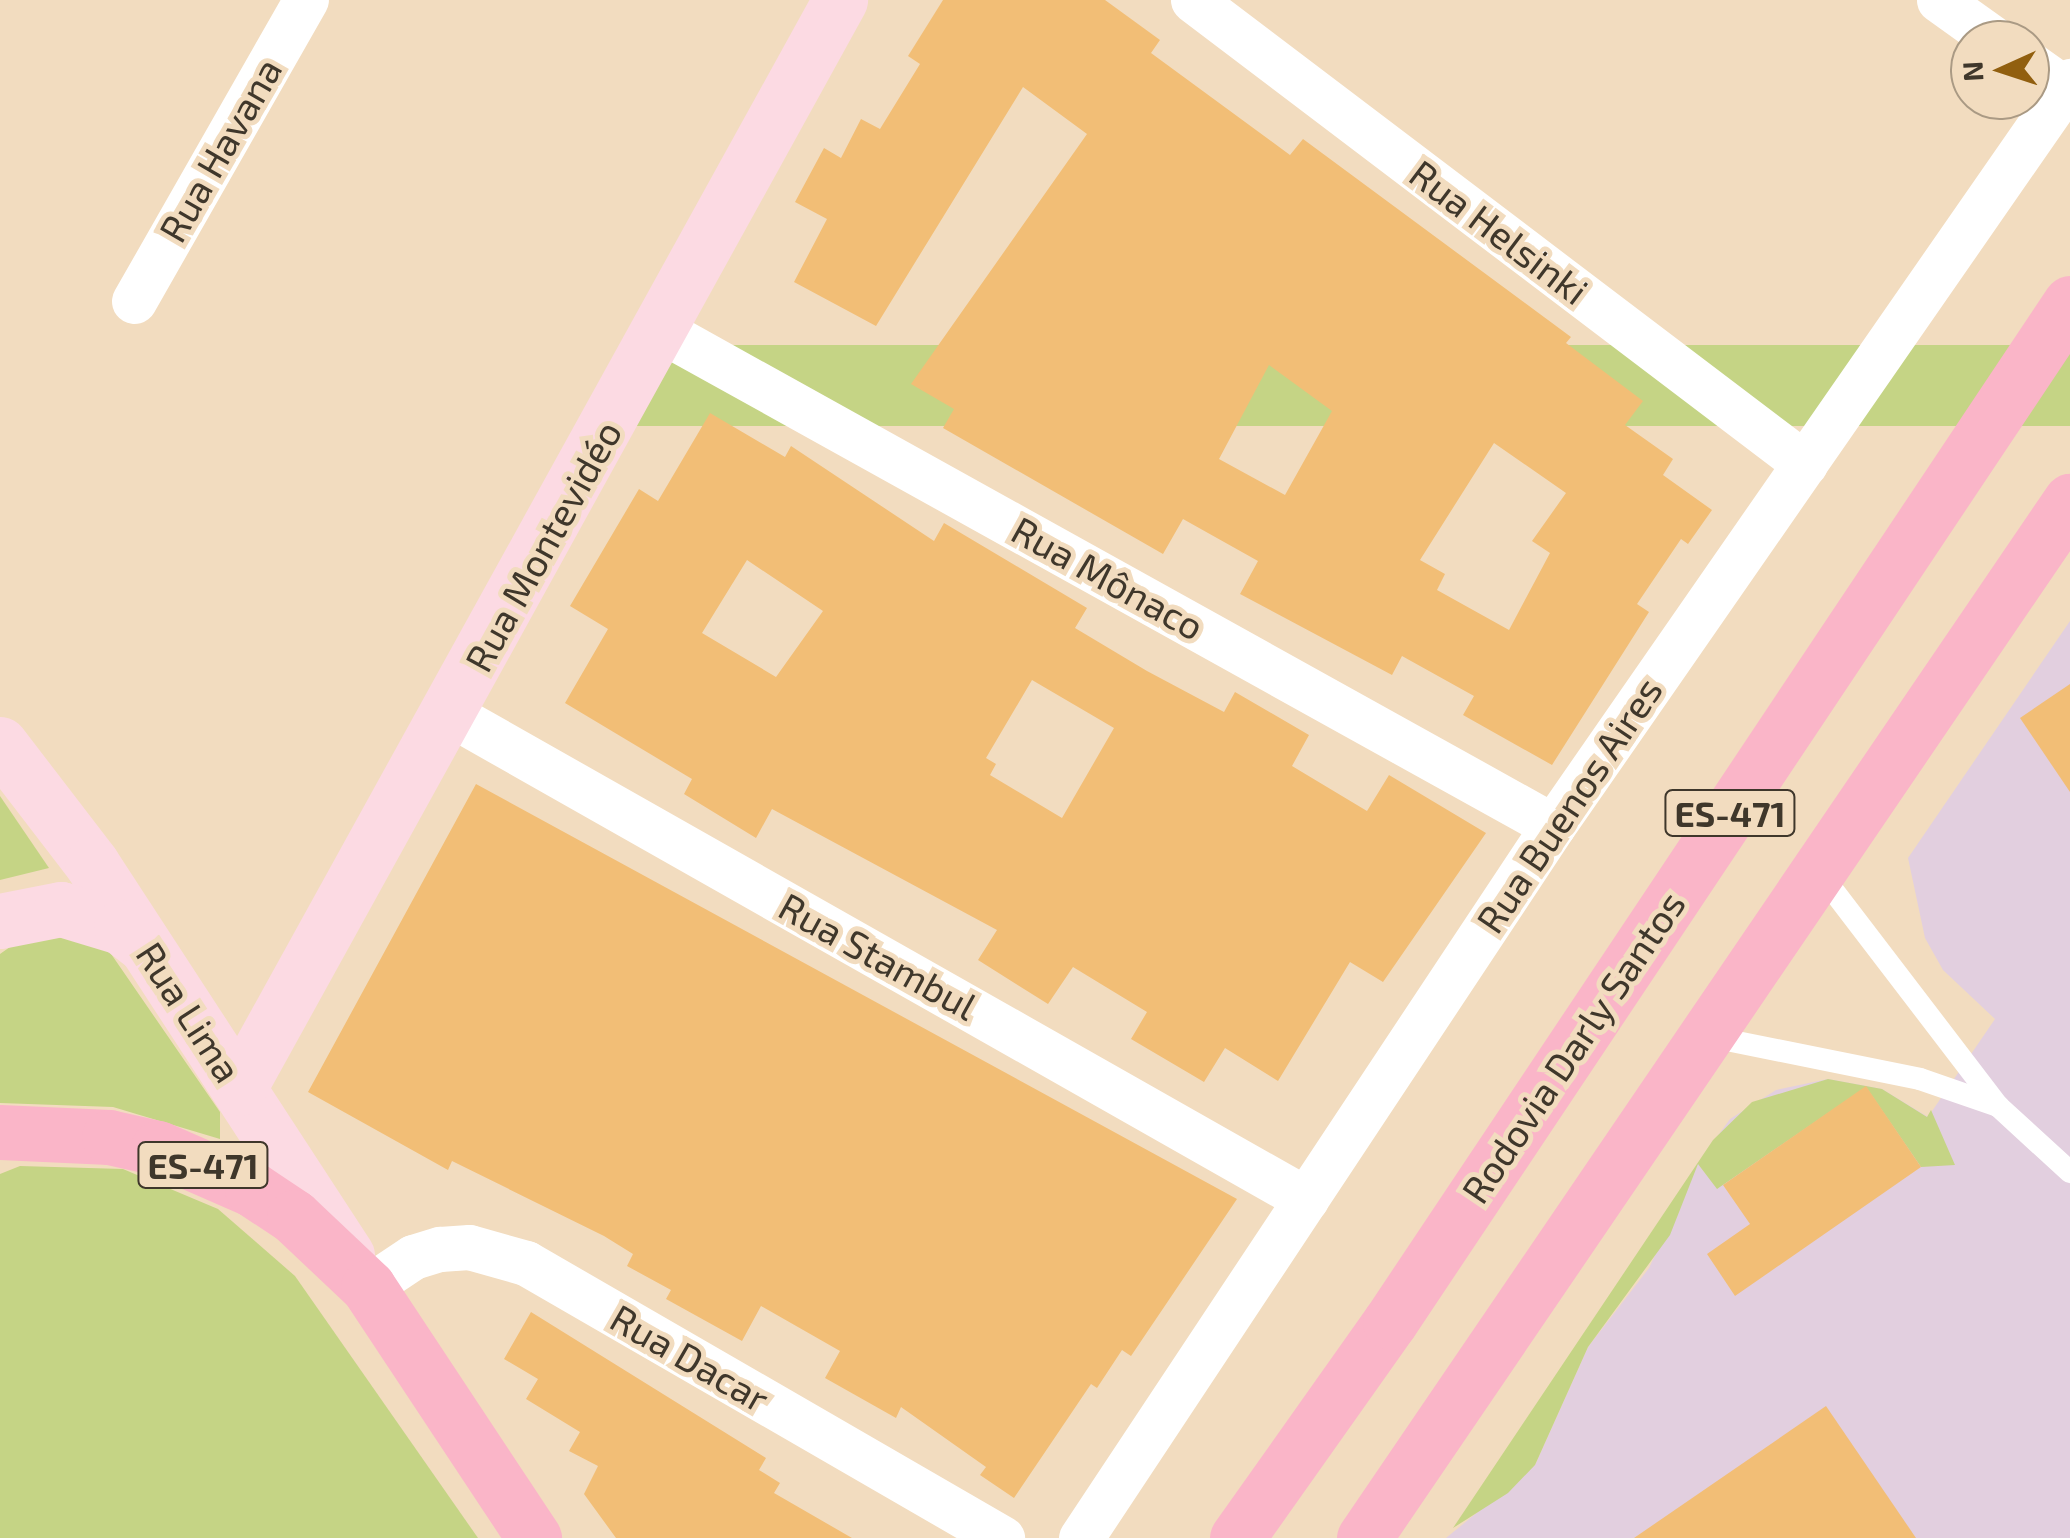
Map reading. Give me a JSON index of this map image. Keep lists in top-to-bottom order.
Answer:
{
  "streets": {
    "main road": ["ES-471", "Rua Lima", "Rodovia Darly Santos"],
    "street": [
      "Rua Havana",
      "Rua Helsinki",
      "Rua Montevidéo",
      "Rua Mônaco",
      "Rua Buenos Aires",
      "Rua Stambul",
      "Rua Dacar"
    ]
  },
  "crossings": [
    ["Rua Helsinki", "Rua Buenos Aires"],
    ["Rua Montevidéo", "Rua Mônaco"],
    ["Rua Montevidéo", "Rua Stambul"],
    ["Rua Montevidéo", "Rua Lima"],
    ["Rua Mônaco", "Rua Buenos Aires"],
    ["Rua Buenos Aires", "Rua Stambul"],
    ["ES-471", "Rua Lima"],
    ["ES-471", "Rua Dacar"],
    ["Rua Lima", "Rua Dacar"]
  ],
  "north": "left"
}
